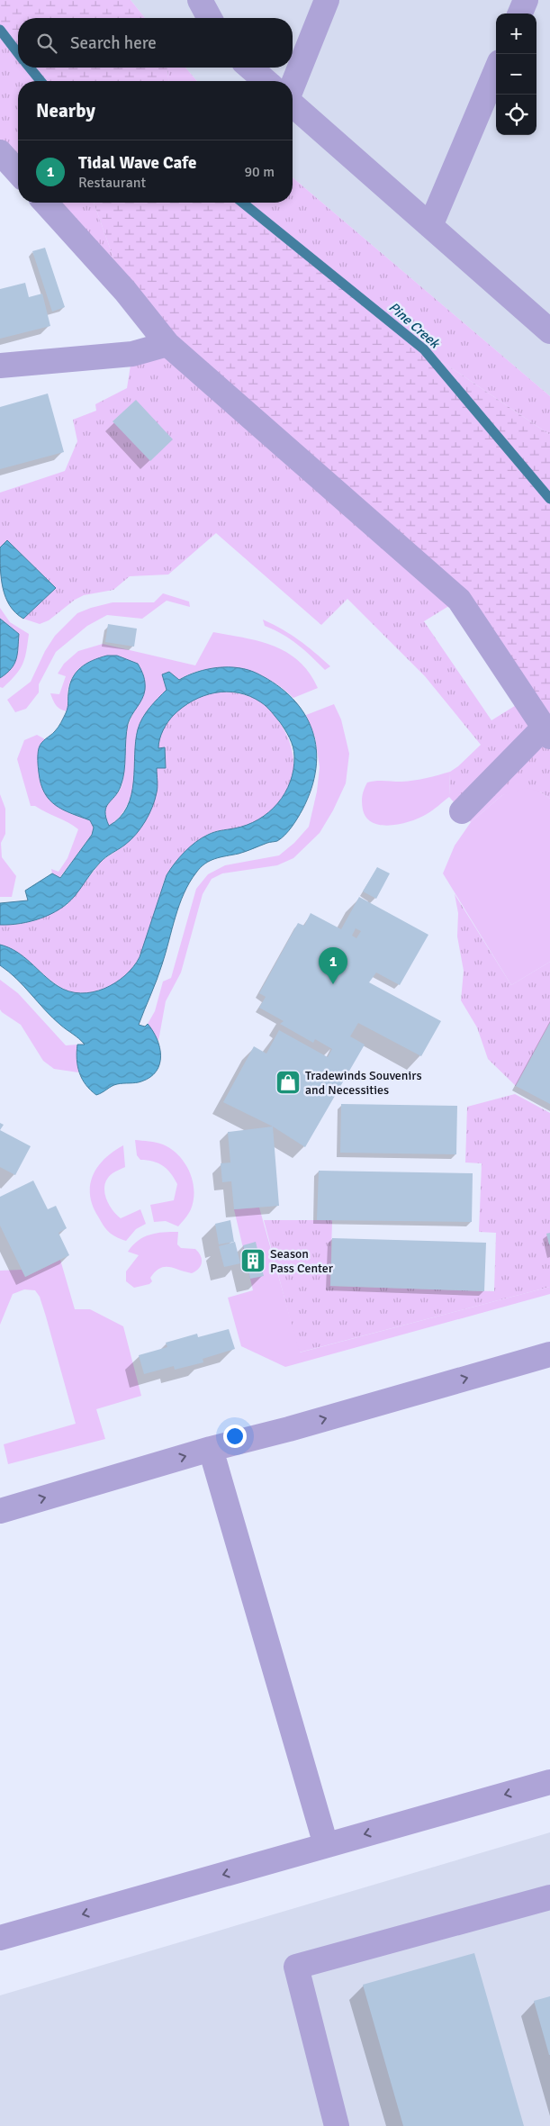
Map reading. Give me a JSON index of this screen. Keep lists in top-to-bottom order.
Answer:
{
  "water": ["Pine Creek"],
  "places": {
    "shop": ["Tradewinds Souvenirs and Necessities"],
    "building": ["Season Pass Center"]
  },
  "page": {
    "map_buttons": ["+", "−"],
    "search": "Search here",
    "heading": "Nearby",
    "list": [
      {
        "mark": "1",
        "name": "Tidal Wave Cafe",
        "note": "Restaurant",
        "value": "90 m"
      }
    ],
    "pins": "1"
  }
}
